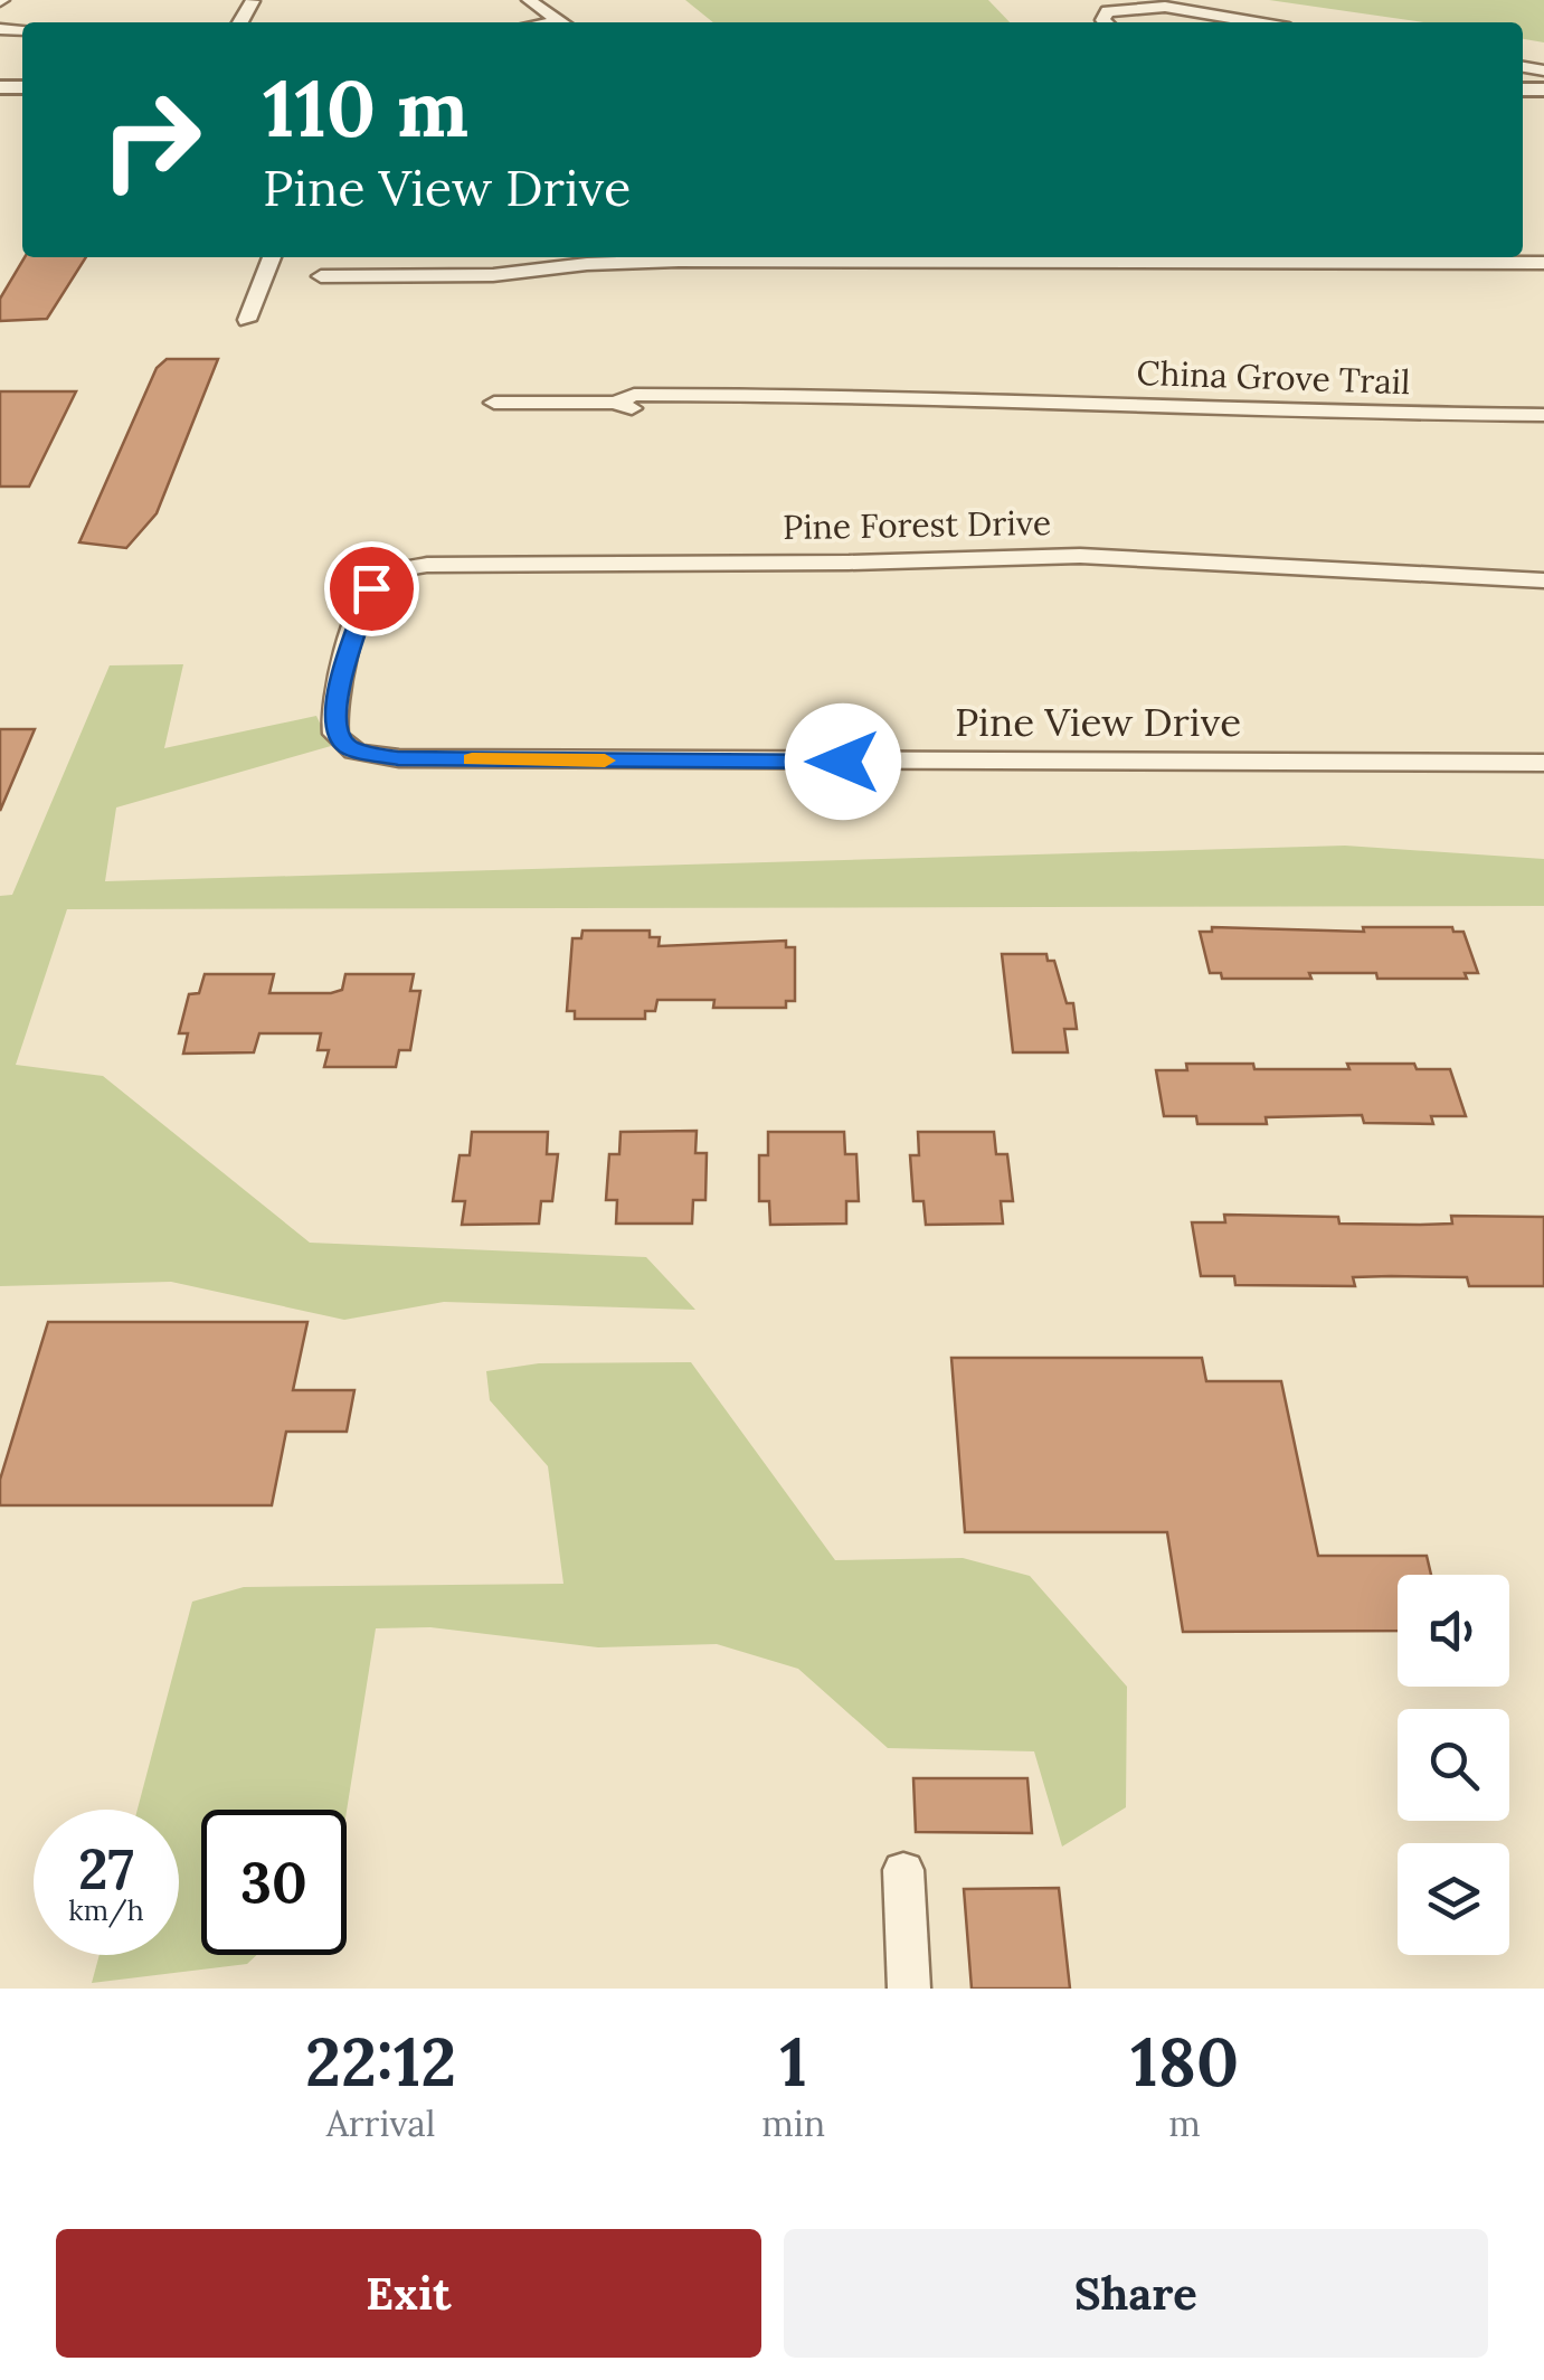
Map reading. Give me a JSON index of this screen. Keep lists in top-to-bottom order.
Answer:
{
  "streets": {
    "street": ["China Grove Trail", "Pine Forest Drive", "Pine View Drive"]
  },
  "crossings": [
    ["Pine Forest Drive", "Pine View Drive"]
  ],
  "page": {
    "turn": ["110 m", "Pine View Drive"],
    "speed": "27 km/h",
    "limit": "30",
    "eta": [
      "22:12",
      "Arrival",
      "1",
      "min",
      "180",
      "m"
    ],
    "buttons": ["Exit", "Share"]
  }
}
